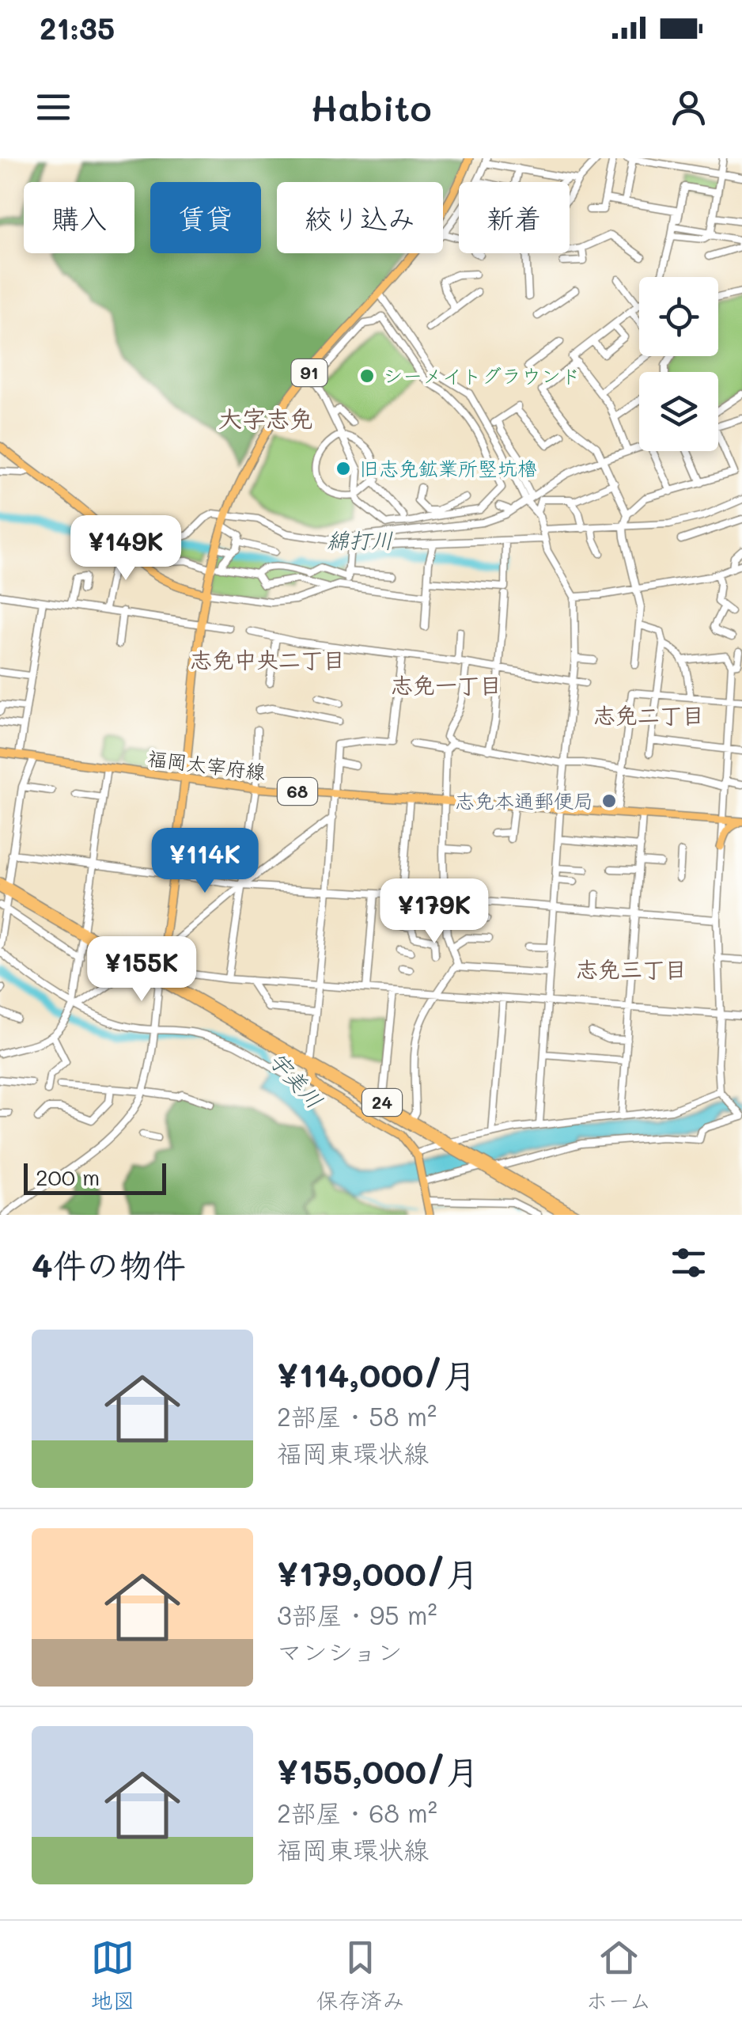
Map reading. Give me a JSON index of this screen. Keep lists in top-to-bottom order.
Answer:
{
  "streets": {
    "main road": [
      "91",
      "福岡太宰府線",
      "68",
      "24"
    ]
  },
  "districts": [
    "大字志免",
    "志免中央二丁目",
    "志免一丁目",
    "志免二丁目",
    "志免三丁目"
  ],
  "water": ["綿打川", "宇美川"],
  "places": ["シーメイトグラウンド", "旧志免鉱業所竪坑櫓", "志免本通郵便局"],
  "scale_bar": "200 m",
  "page": {
    "status": "21:35",
    "header": "Habito",
    "chip": [
      "購入",
      "賃貸",
      "絞り込み",
      "新着"
    ],
    "price": [
      "¥149K",
      "¥114K",
      "¥179K",
      "¥155K"
    ],
    "scale": "200 m",
    "heading": "4件の物件",
    "list": [
      {
        "name": "¥114,000/月",
        "note": "2部屋 · 58 m² · 福岡東環状線"
      },
      {
        "name": "¥179,000/月",
        "note": "3部屋 · 95 m² · マンション"
      },
      {
        "name": "¥155,000/月",
        "note": "2部屋 · 68 m² · 福岡東環状線"
      }
    ],
    "tabs": ["地図", "保存済み", "ホーム"]
  }
}
